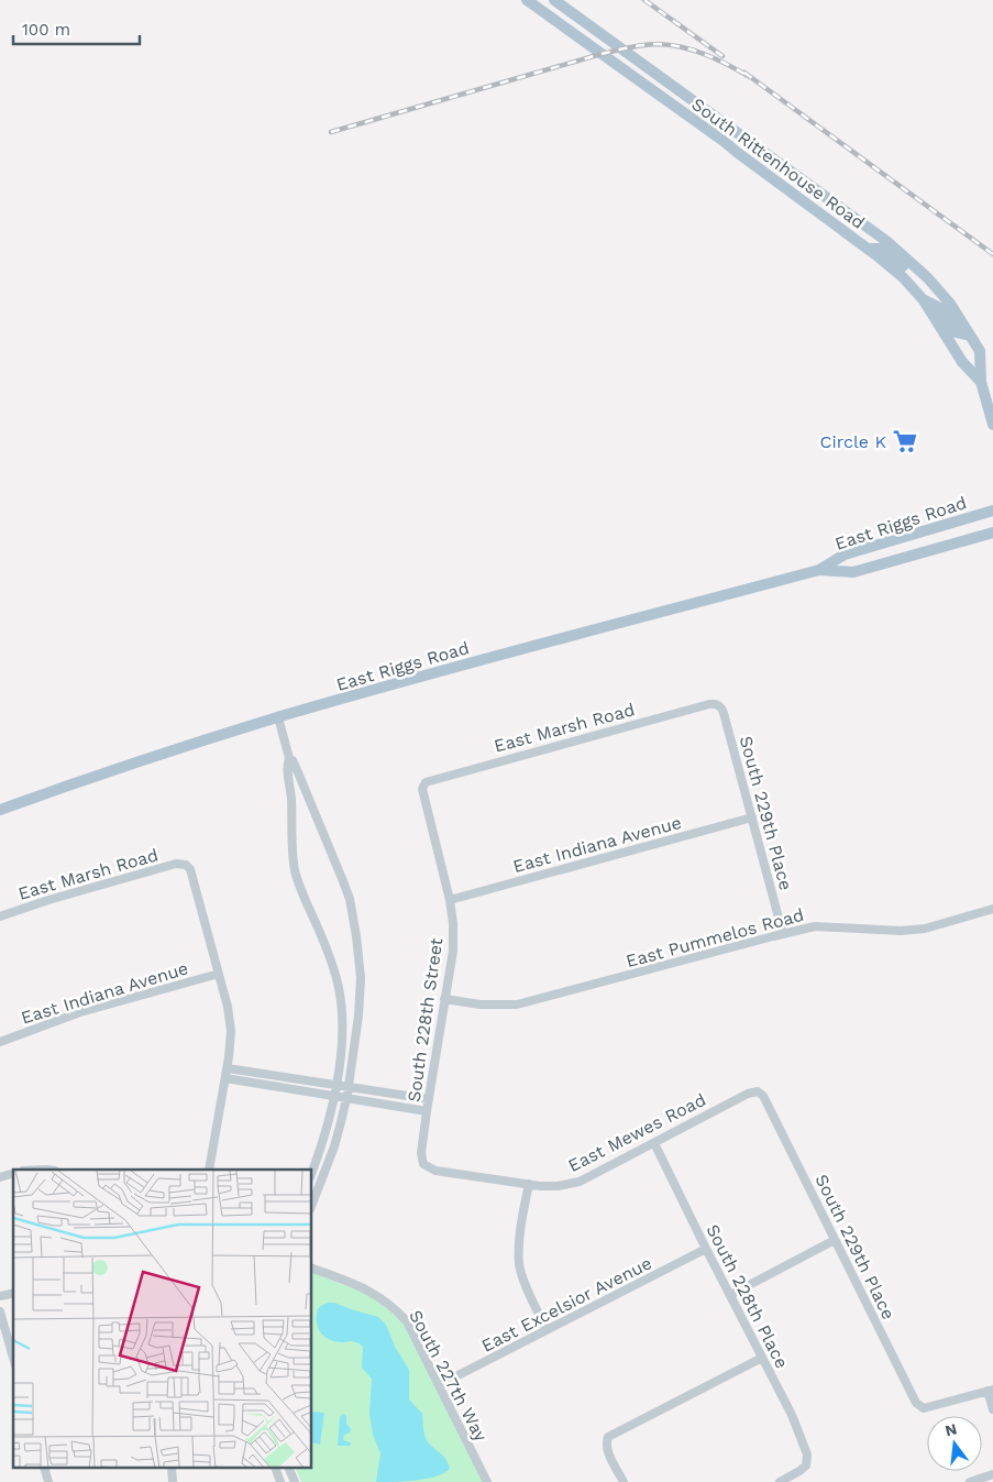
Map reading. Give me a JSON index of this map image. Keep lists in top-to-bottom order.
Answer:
{
  "streets": {
    "main road": ["South Rittenhouse Road", "East Riggs Road"],
    "street": [
      "East Marsh Road",
      "South 229th Place",
      "East Indiana Avenue",
      "East Pummelos Road",
      "South 228th Street",
      "East Mewes Road",
      "South 228th Place",
      "East Excelsior Avenue",
      "South 227th Way"
    ]
  },
  "crossings": [
    ["East Marsh Road", "South 229th Place"],
    ["East Marsh Road", "East Indiana Avenue"],
    ["East Marsh Road", "South 228th Street"],
    ["South 229th Place", "East Indiana Avenue"],
    ["South 229th Place", "East Pummelos Road"],
    ["South 229th Place", "East Mewes Road"],
    ["East Indiana Avenue", "South 228th Street"],
    ["East Pummelos Road", "South 228th Street"],
    ["South 228th Street", "East Mewes Road"],
    ["East Mewes Road", "South 228th Place"],
    ["South 228th Place", "East Excelsior Avenue"],
    ["East Excelsior Avenue", "South 227th Way"]
  ],
  "places": {
    "supermarket": ["Circle K"]
  },
  "scale_bar": "100 m",
  "north": "top"
}
